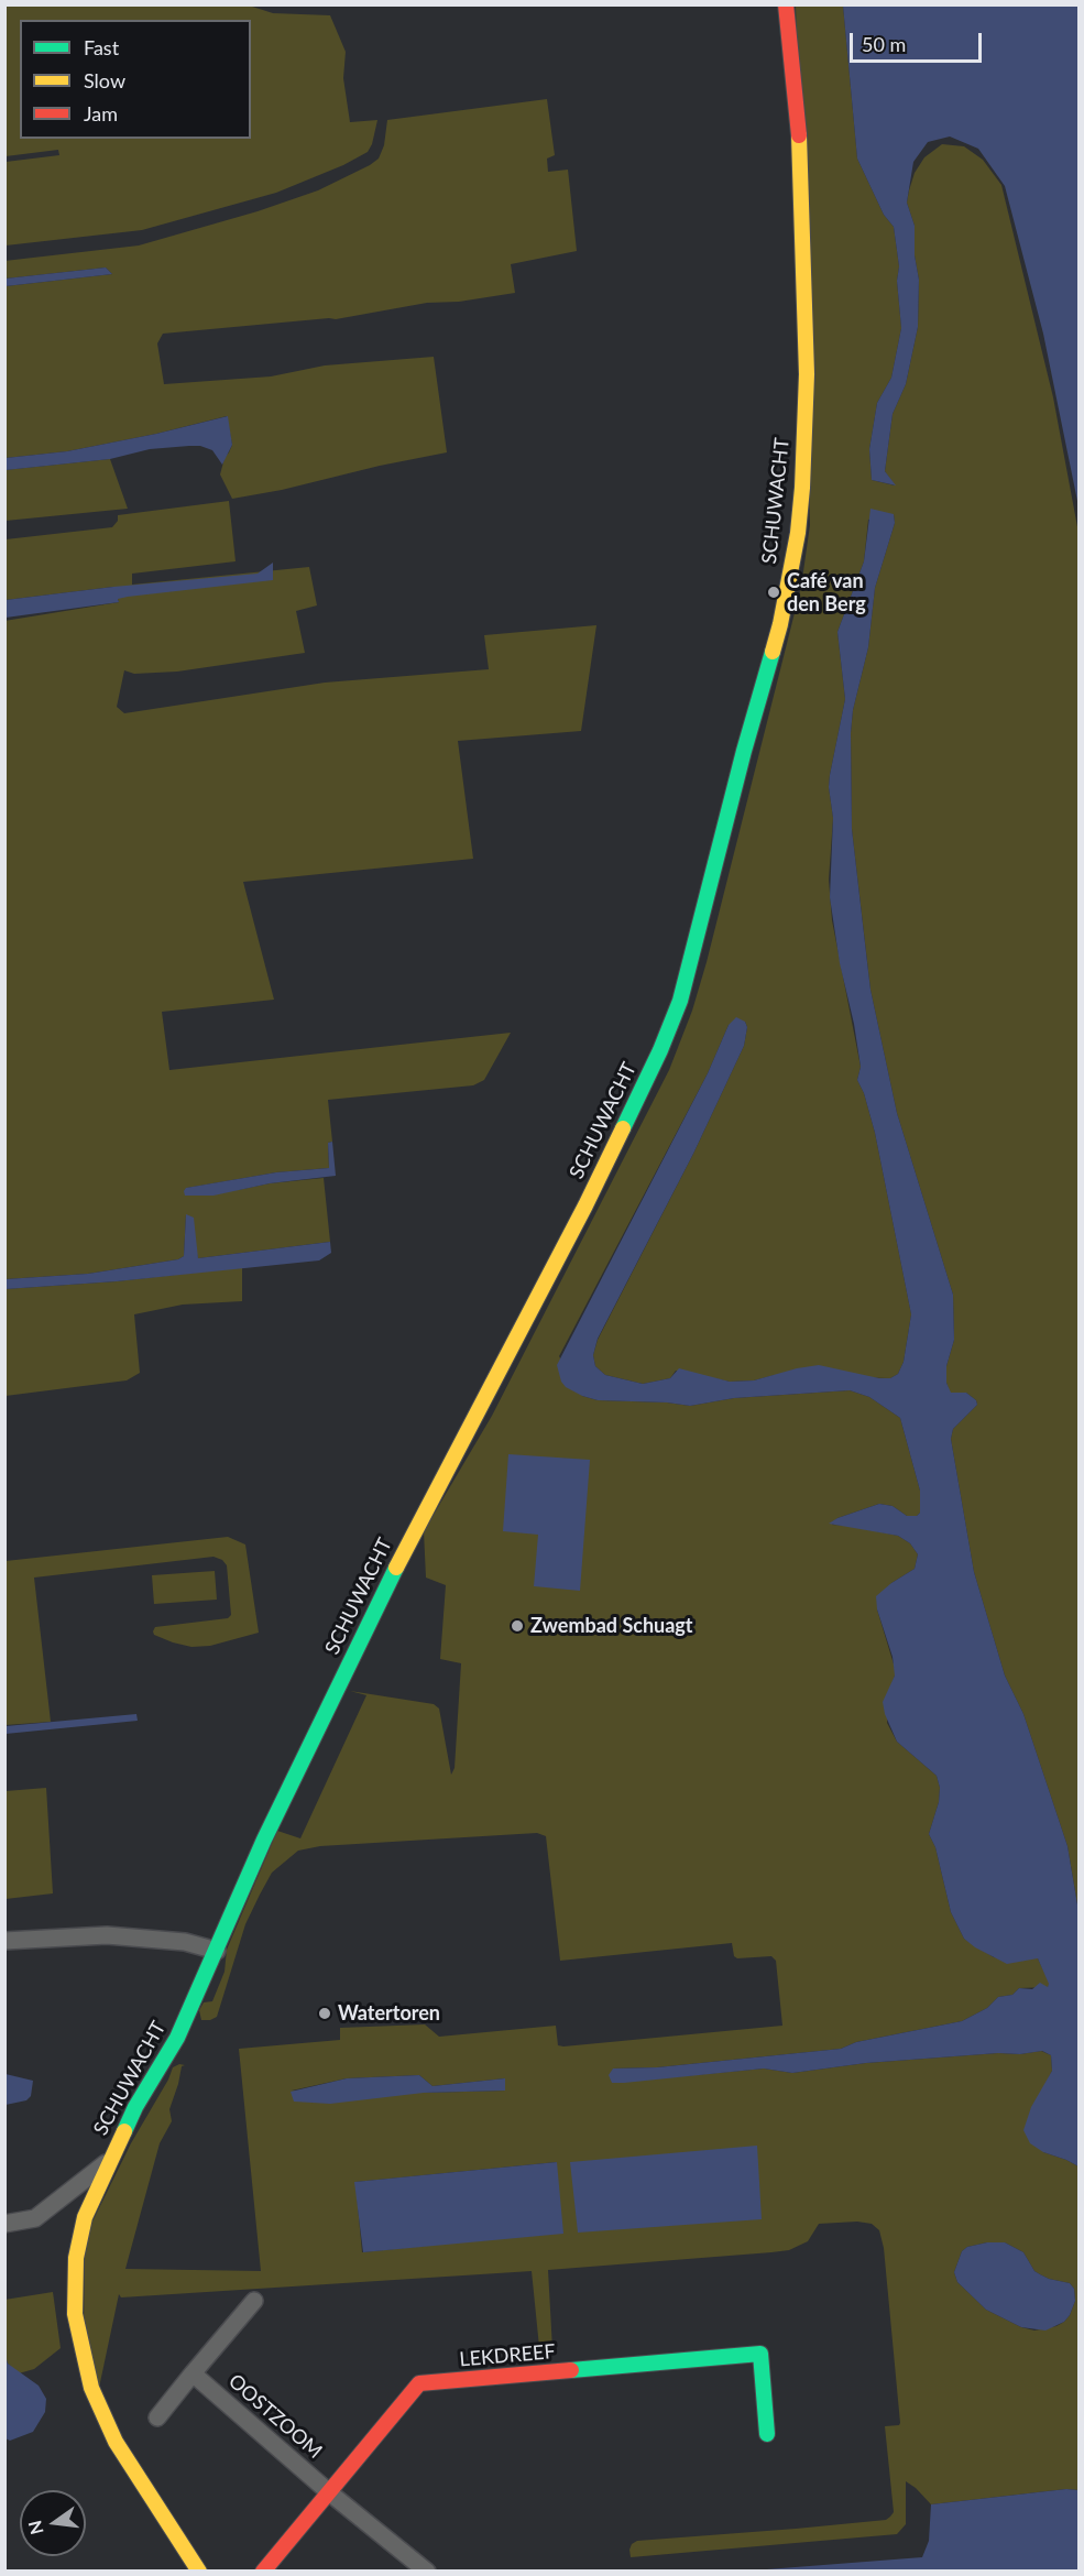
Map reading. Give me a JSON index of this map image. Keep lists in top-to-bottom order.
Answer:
{
  "streets": {
    "street": ["SCHUWACHT", "LEKDREEF", "OOSTZOOM"]
  },
  "crossings": [
    ["LEKDREEF", "OOSTZOOM"]
  ],
  "places": ["Café van den Berg", "Zwembad Schuagt", "Watertoren"],
  "legend": ["Fast", "Slow", "Jam"],
  "scale_bar": "50 m",
  "north": "left"
}
